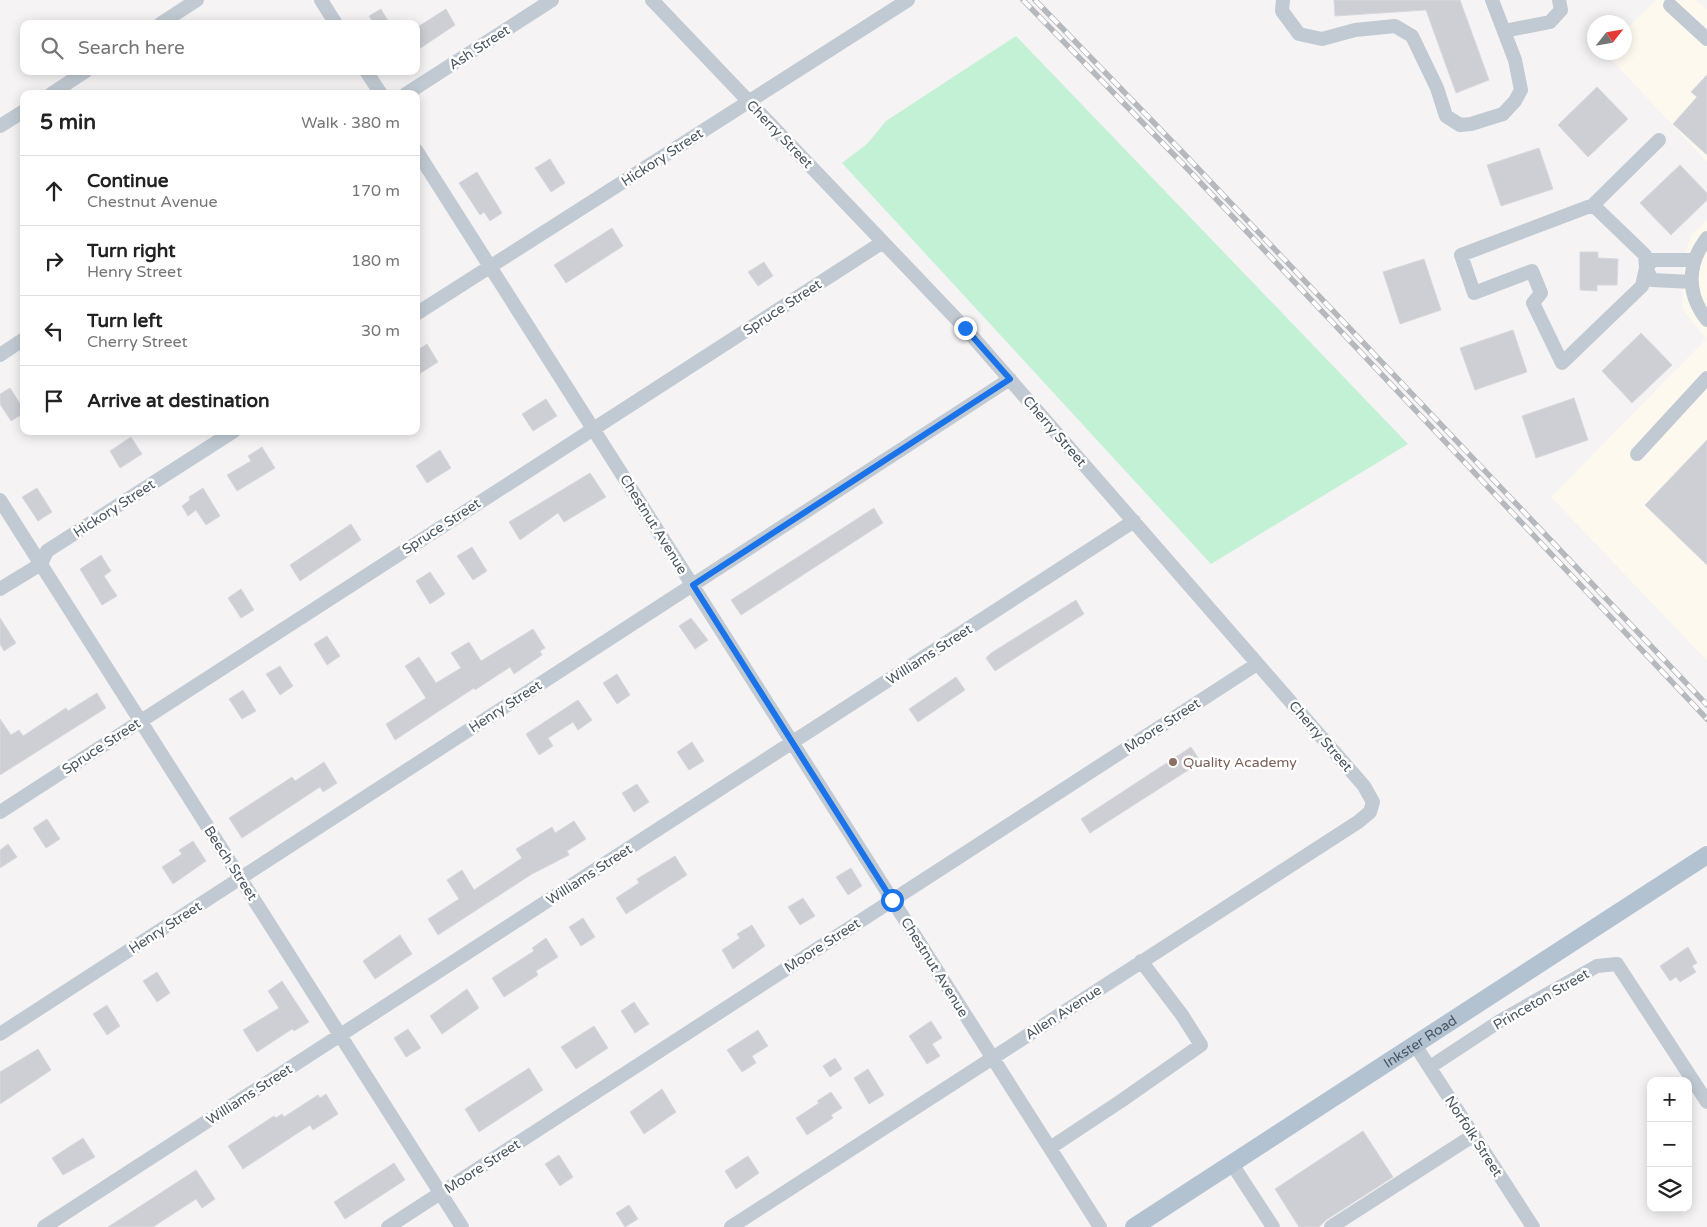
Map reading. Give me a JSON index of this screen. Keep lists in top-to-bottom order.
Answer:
{
  "streets": {
    "main road": ["Inkster Road"],
    "street": [
      "Ash Street",
      "Cherry Street",
      "Hickory Street",
      "Spruce Street",
      "Chestnut Avenue",
      "Williams Street",
      "Henry Street",
      "Moore Street",
      "Beech Street",
      "Princeton Street",
      "Allen Avenue",
      "Norfolk Street"
    ]
  },
  "crossings": [
    ["Cherry Street", "Hickory Street"],
    ["Cherry Street", "Spruce Street"],
    ["Cherry Street", "Williams Street"],
    ["Cherry Street", "Henry Street"],
    ["Cherry Street", "Moore Street"],
    ["Cherry Street", "Allen Avenue"],
    ["Hickory Street", "Chestnut Avenue"],
    ["Hickory Street", "Beech Street"],
    ["Spruce Street", "Chestnut Avenue"],
    ["Spruce Street", "Beech Street"],
    ["Chestnut Avenue", "Williams Street"],
    ["Chestnut Avenue", "Henry Street"],
    ["Chestnut Avenue", "Moore Street"],
    ["Chestnut Avenue", "Allen Avenue"],
    ["Williams Street", "Beech Street"],
    ["Henry Street", "Beech Street"],
    ["Moore Street", "Beech Street"],
    ["Princeton Street", "Norfolk Street"],
    ["Inkster Road", "Norfolk Street"]
  ],
  "places": ["Quality Academy"],
  "north": "top right",
  "page": {
    "search": "Search here",
    "heading": ["5 min", "Walk · 380 m"],
    "list": [
      ["Continue", "Chestnut Avenue", "170 m"],
      ["Turn right", "Henry Street", "180 m"],
      ["Turn left", "Cherry Street", "30 m"],
      "Arrive at destination"
    ],
    "map_buttons": ["+", "−"]
  }
}
